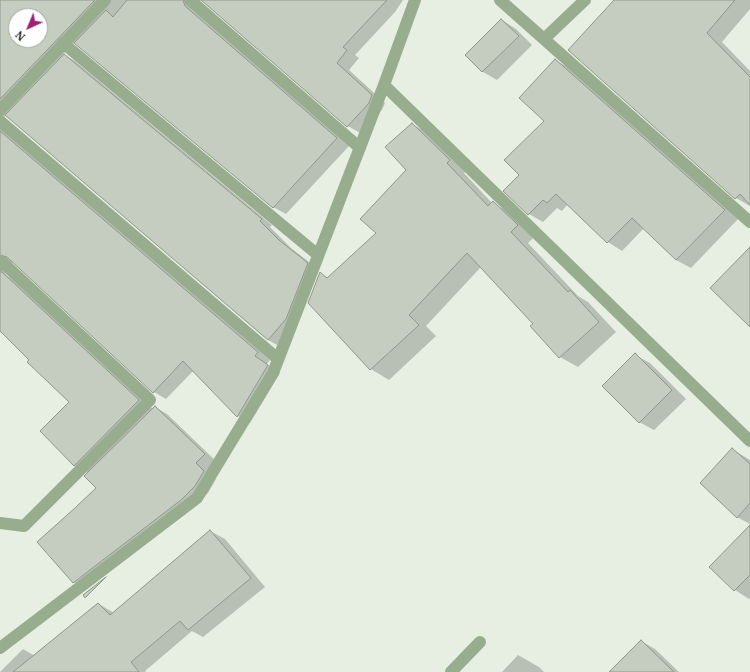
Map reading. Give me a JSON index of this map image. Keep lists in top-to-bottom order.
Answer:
{
  "north": "bottom left"
}
